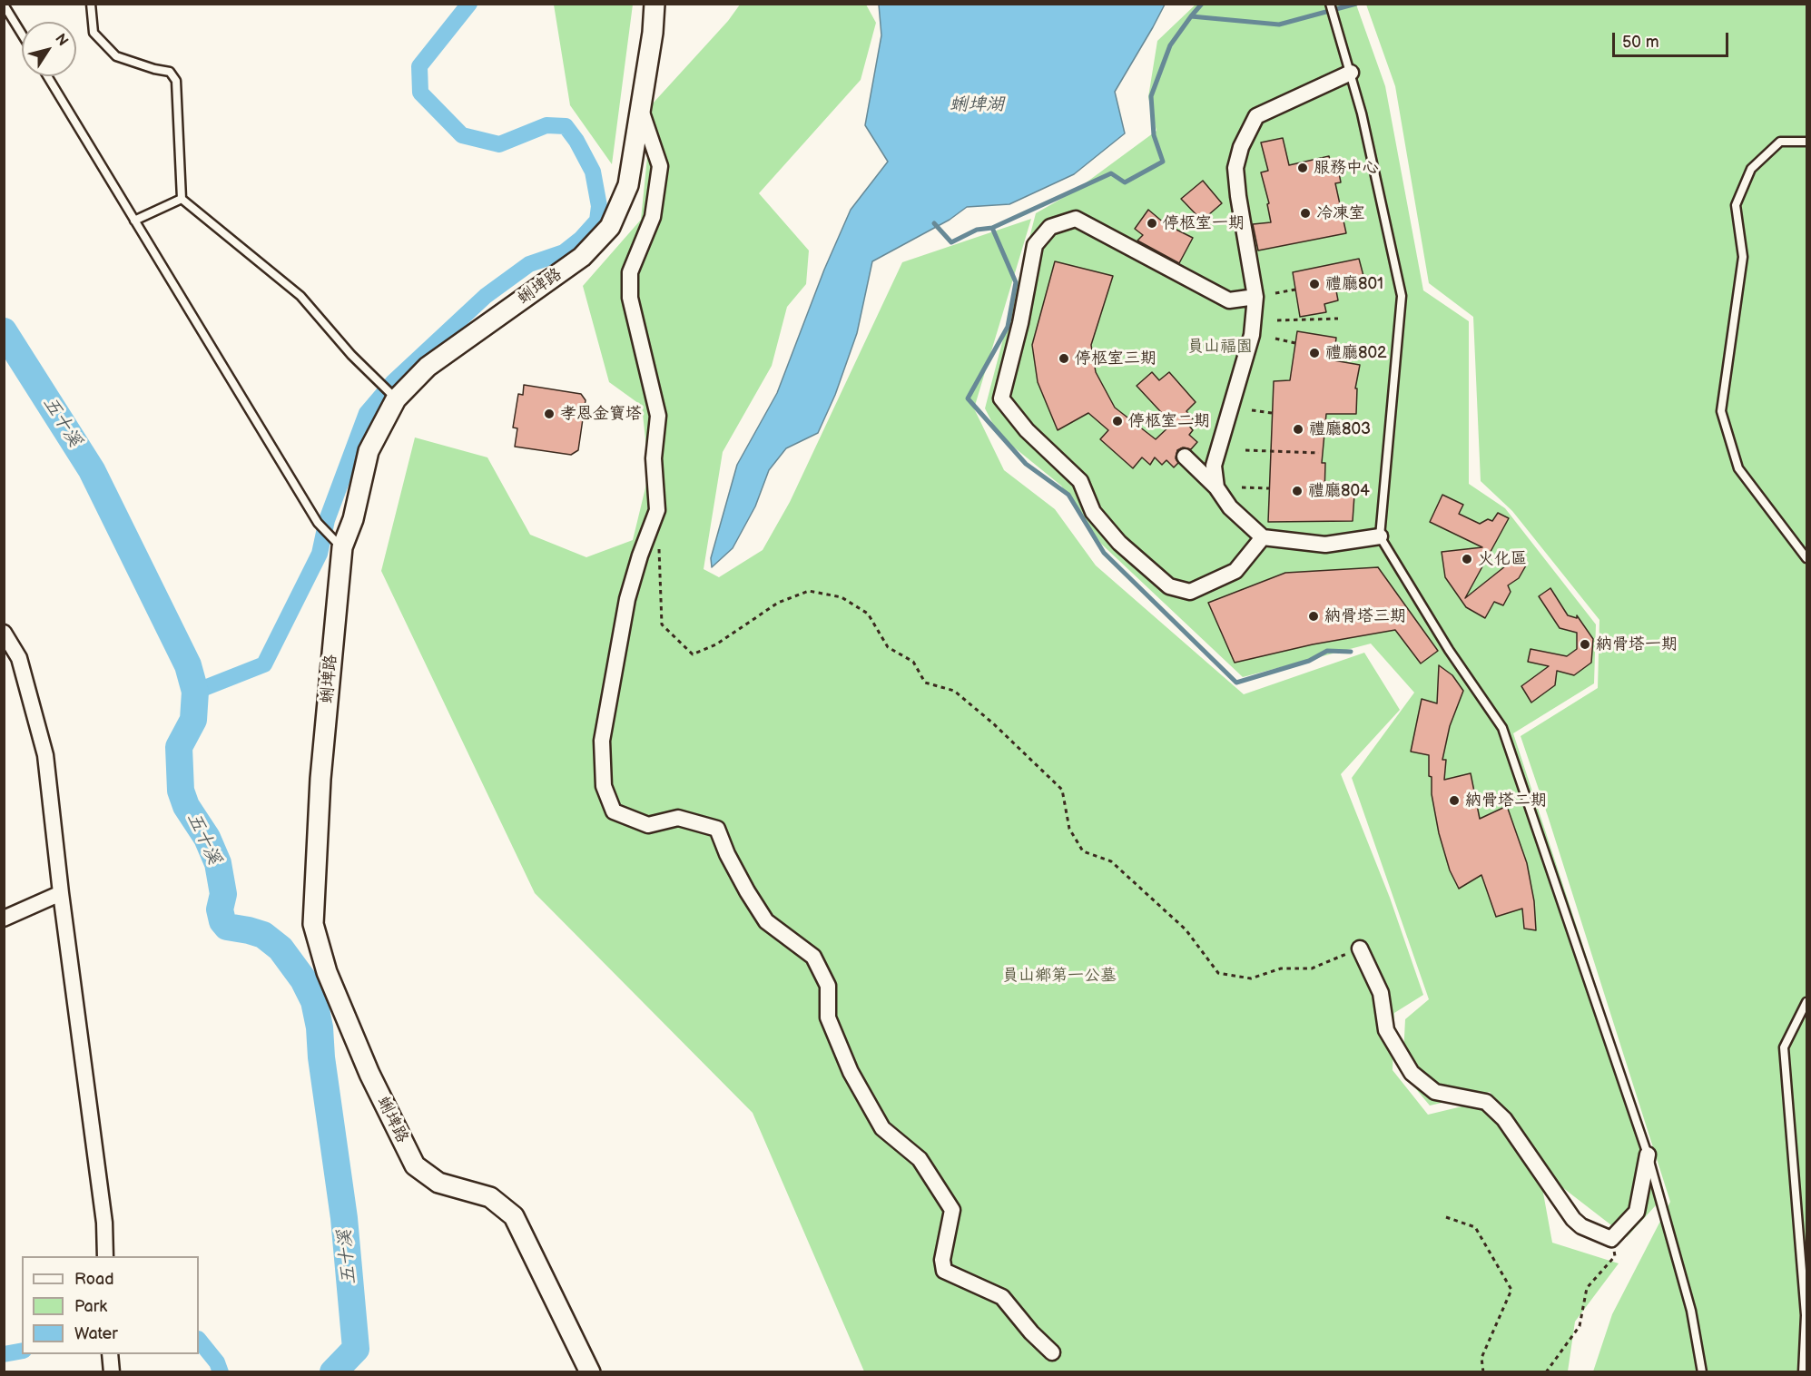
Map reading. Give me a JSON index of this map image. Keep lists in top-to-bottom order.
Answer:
{
  "streets": {
    "street": ["蜊埤路"]
  },
  "water": ["蜊埤湖", "五十溪"],
  "parks": ["員山福園", "員山鄉第一公墓"],
  "places": [
    "服務中心",
    "冷凍室",
    "停柩室一期",
    "禮廳801",
    "禮廳802",
    "停柩室三期",
    "孝恩金寶塔",
    "停柩室二期",
    "禮廳803",
    "禮廳804",
    "火化區",
    "納骨塔三期",
    "納骨塔一期",
    "納骨塔二期"
  ],
  "legend": ["Road", "Park", "Water"],
  "scale_bar": "50 m",
  "north": "top right"
}
